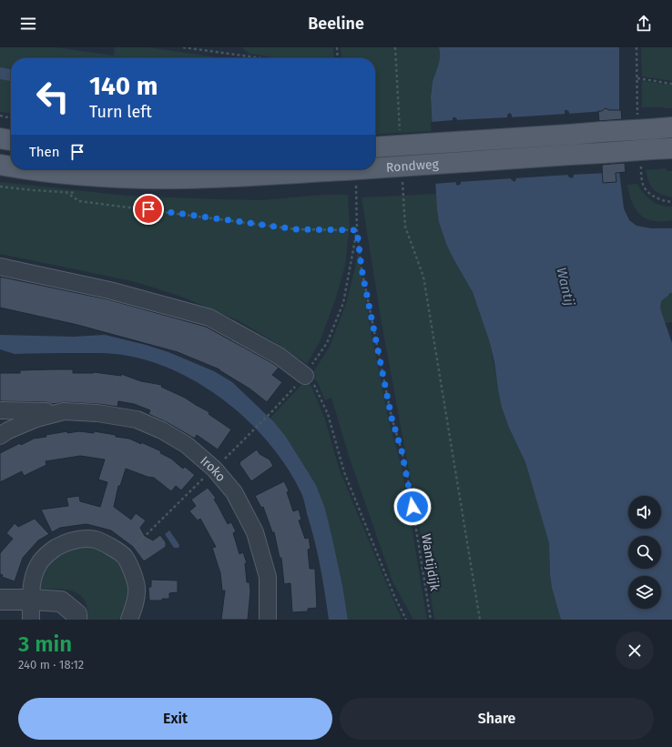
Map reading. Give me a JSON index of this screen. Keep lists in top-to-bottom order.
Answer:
{
  "streets": {
    "main road": ["Rondweg"],
    "street": ["Iroko"],
    "path": ["Wantijdijk"]
  },
  "crossings": [
    ["Rondweg", "Wantijdijk"]
  ],
  "water": ["Wantij"],
  "page": {
    "header": "Beeline",
    "turn": ["140 m", "Turn left"],
    "then": "Then",
    "heading": ["3 min", "240 m · 18:12"],
    "buttons": ["Exit", "Share"]
  }
}
